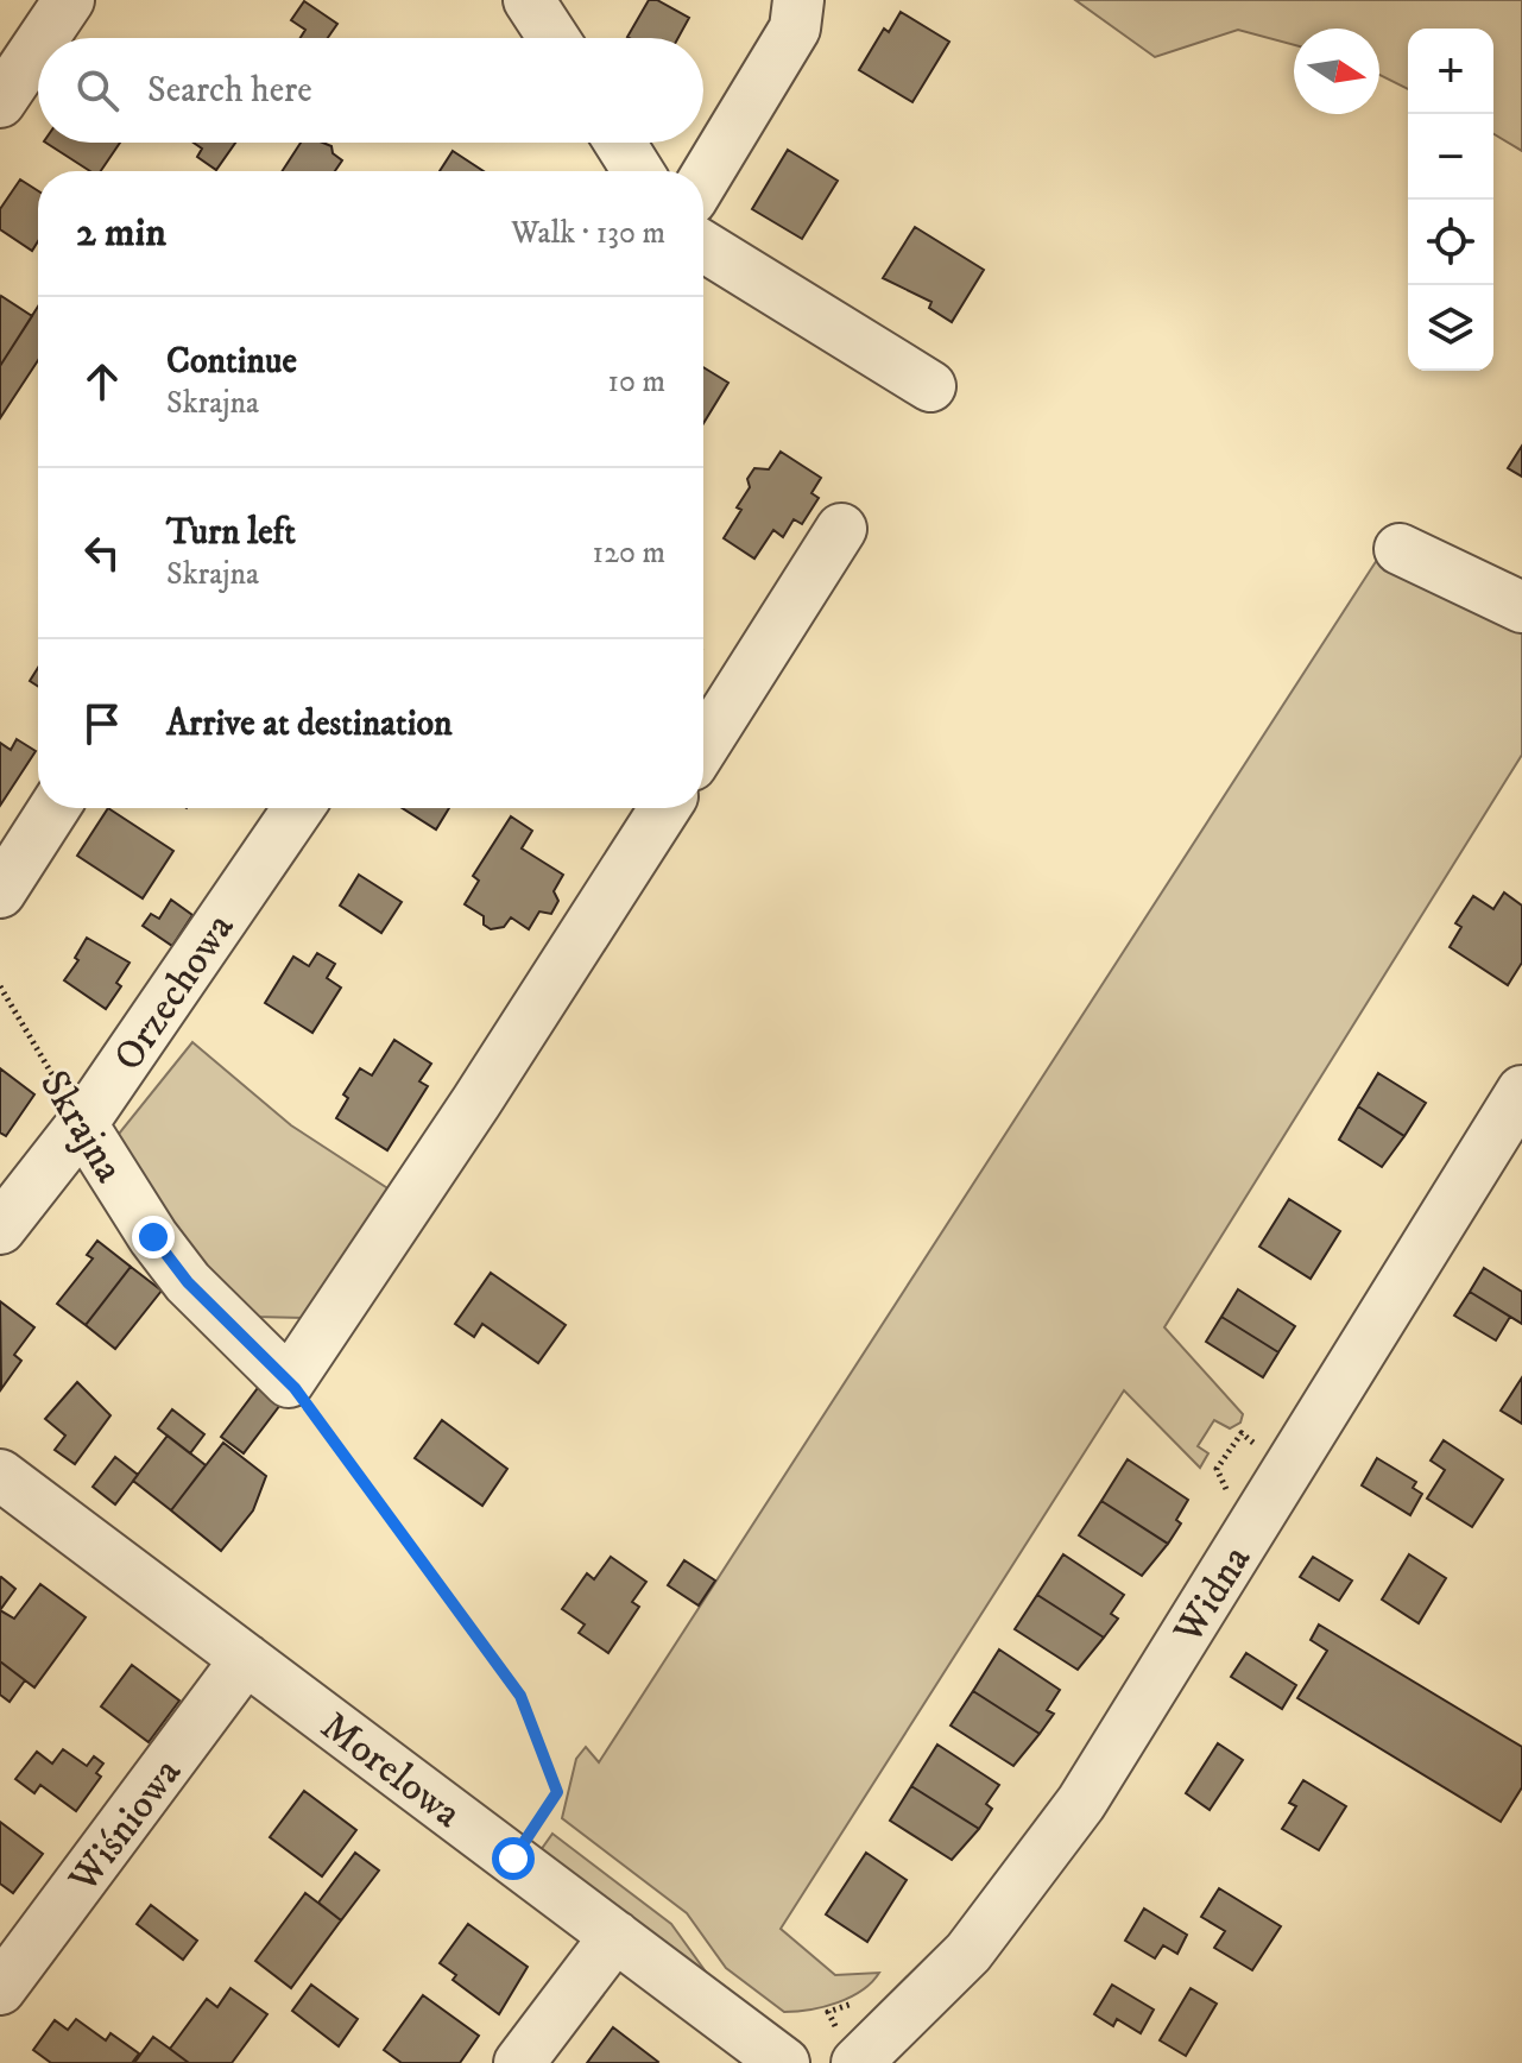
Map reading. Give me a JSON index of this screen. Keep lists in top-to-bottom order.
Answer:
{
  "streets": {
    "street": [
      "Orzechowa",
      "Skrajna",
      "Widna",
      "Morelowa",
      "Wiśniowa"
    ]
  },
  "crossings": [
    ["Orzechowa", "Skrajna"],
    ["Morelowa", "Wiśniowa"]
  ],
  "north": "right",
  "page": {
    "map_buttons": ["+", "−"],
    "search": "Search here",
    "heading": ["2 min", "Walk · 130 m"],
    "list": [
      ["Continue", "Skrajna", "10 m"],
      ["Turn left", "Skrajna", "120 m"],
      "Arrive at destination"
    ]
  }
}
